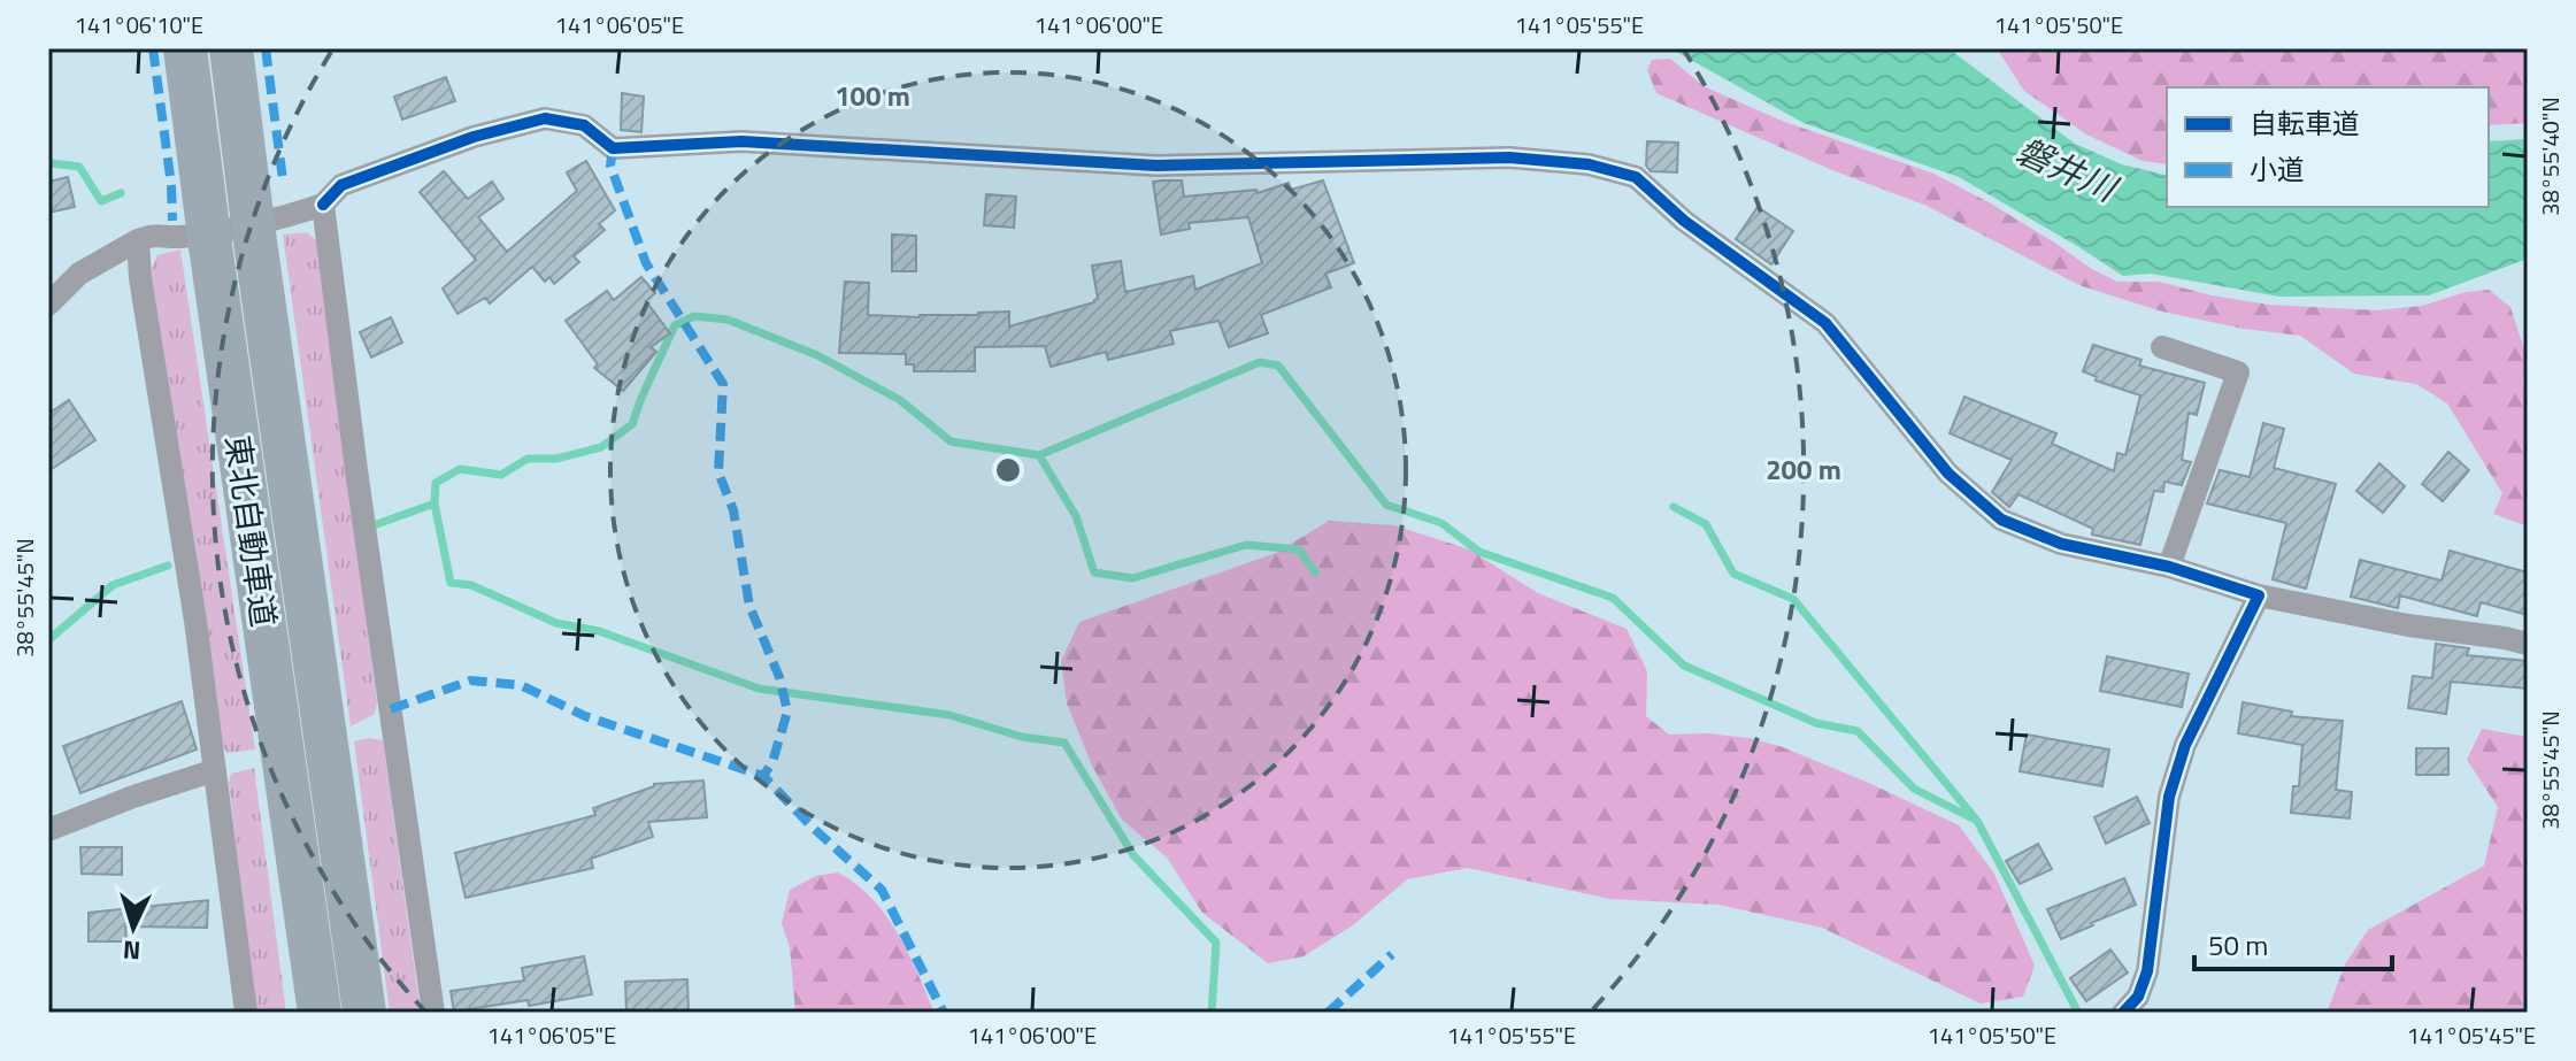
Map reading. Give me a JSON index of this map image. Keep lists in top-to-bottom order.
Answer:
{
  "streets": {
    "highway": ["東北自動車道"]
  },
  "water": ["磐井川"],
  "legend": ["自転車道", "小道"],
  "scale_bar": "50 m",
  "north": "bottom",
  "coordinates": [
    "141°06'10\"E",
    "141°06'05\"E",
    "141°06'00\"E",
    "141°05'55\"E",
    "141°05'50\"E",
    "38°55'40\"N",
    "38°55'45\"N",
    "141°05'45\"E"
  ],
  "rings": ["100 m", "200 m"]
}
